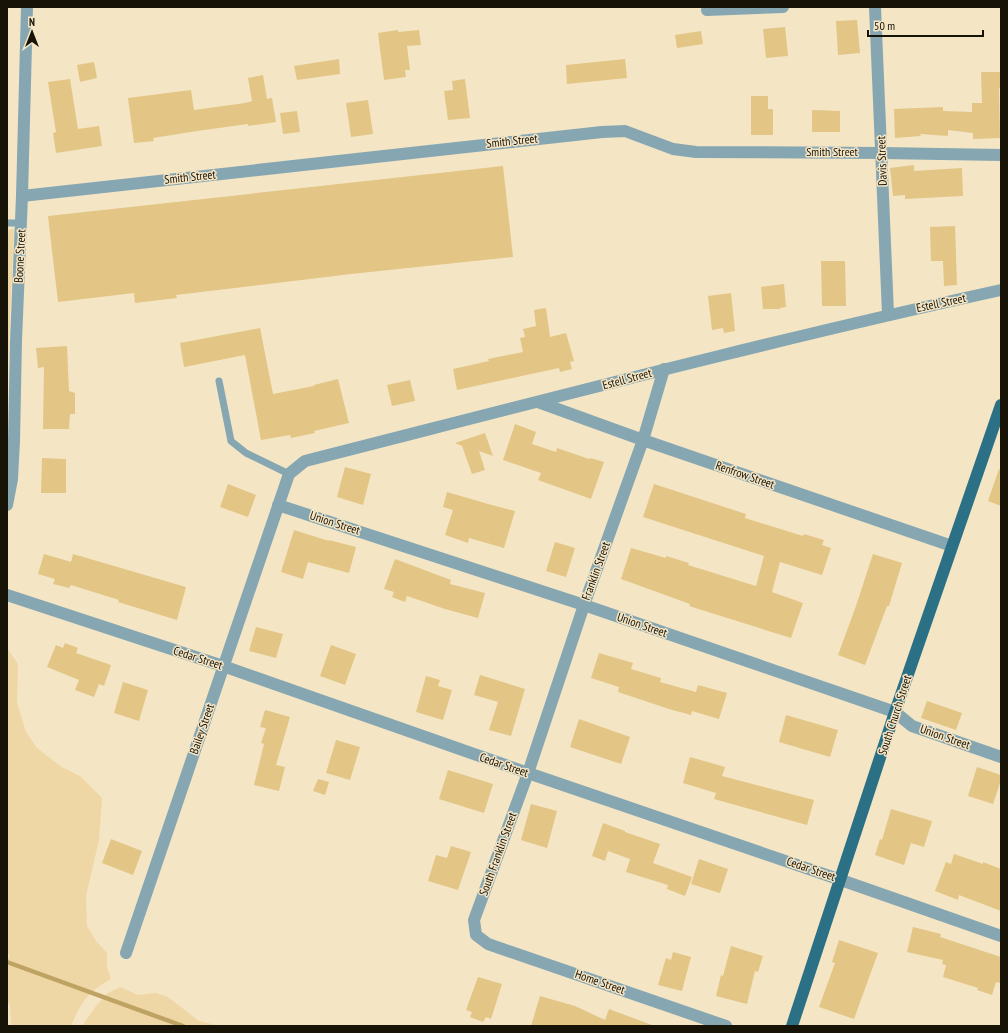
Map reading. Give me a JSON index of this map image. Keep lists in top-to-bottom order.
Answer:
{
  "streets": {
    "main road": ["South Church Street"],
    "street": [
      "Smith Street",
      "Davis Street",
      "Boone Street",
      "Estell Street",
      "Renfrow Street",
      "Union Street",
      "Franklin Street",
      "Cedar Street",
      "Bailey Street",
      "South Franklin Street",
      "Home Street"
    ]
  },
  "crossings": [
    ["Smith Street", "Davis Street"],
    ["Smith Street", "Boone Street"],
    ["Davis Street", "Estell Street"],
    ["Estell Street", "Renfrow Street"],
    ["Estell Street", "Franklin Street"],
    ["Renfrow Street", "Franklin Street"],
    ["Renfrow Street", "South Church Street"],
    ["Union Street", "Franklin Street"],
    ["Union Street", "South Church Street"],
    ["Union Street", "Bailey Street"],
    ["Franklin Street", "Cedar Street"],
    ["Franklin Street", "South Franklin Street"],
    ["Cedar Street", "South Church Street"],
    ["Cedar Street", "Bailey Street"],
    ["Cedar Street", "South Franklin Street"],
    ["South Franklin Street", "Home Street"]
  ],
  "scale_bar": "50 m",
  "north": "top"
}
